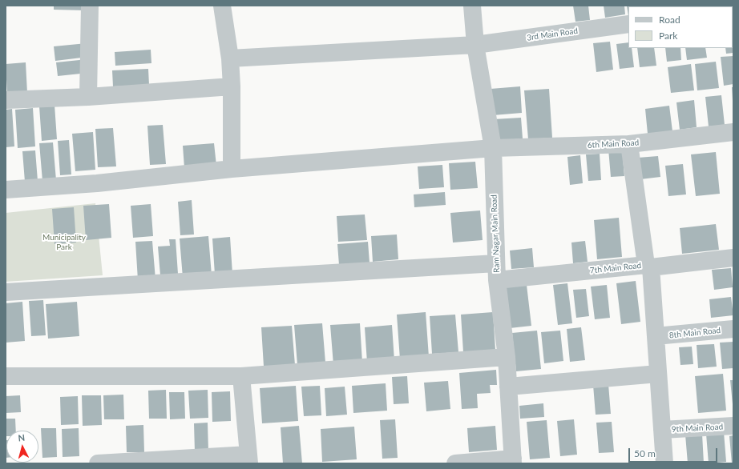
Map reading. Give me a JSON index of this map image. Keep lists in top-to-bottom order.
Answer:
{
  "streets": {
    "street": [
      "3rd Main Road",
      "6th Main Road",
      "Ram Nagar Main Road",
      "7th Main Road",
      "8th Main Road",
      "9th Main Road"
    ]
  },
  "crossings": [
    ["3rd Main Road", "Ram Nagar Main Road"],
    ["6th Main Road", "Ram Nagar Main Road"],
    ["Ram Nagar Main Road", "7th Main Road"]
  ],
  "parks": ["Municipality Park"],
  "legend": ["Road", "Park"],
  "scale_bar": "50 m",
  "north": "top"
}
